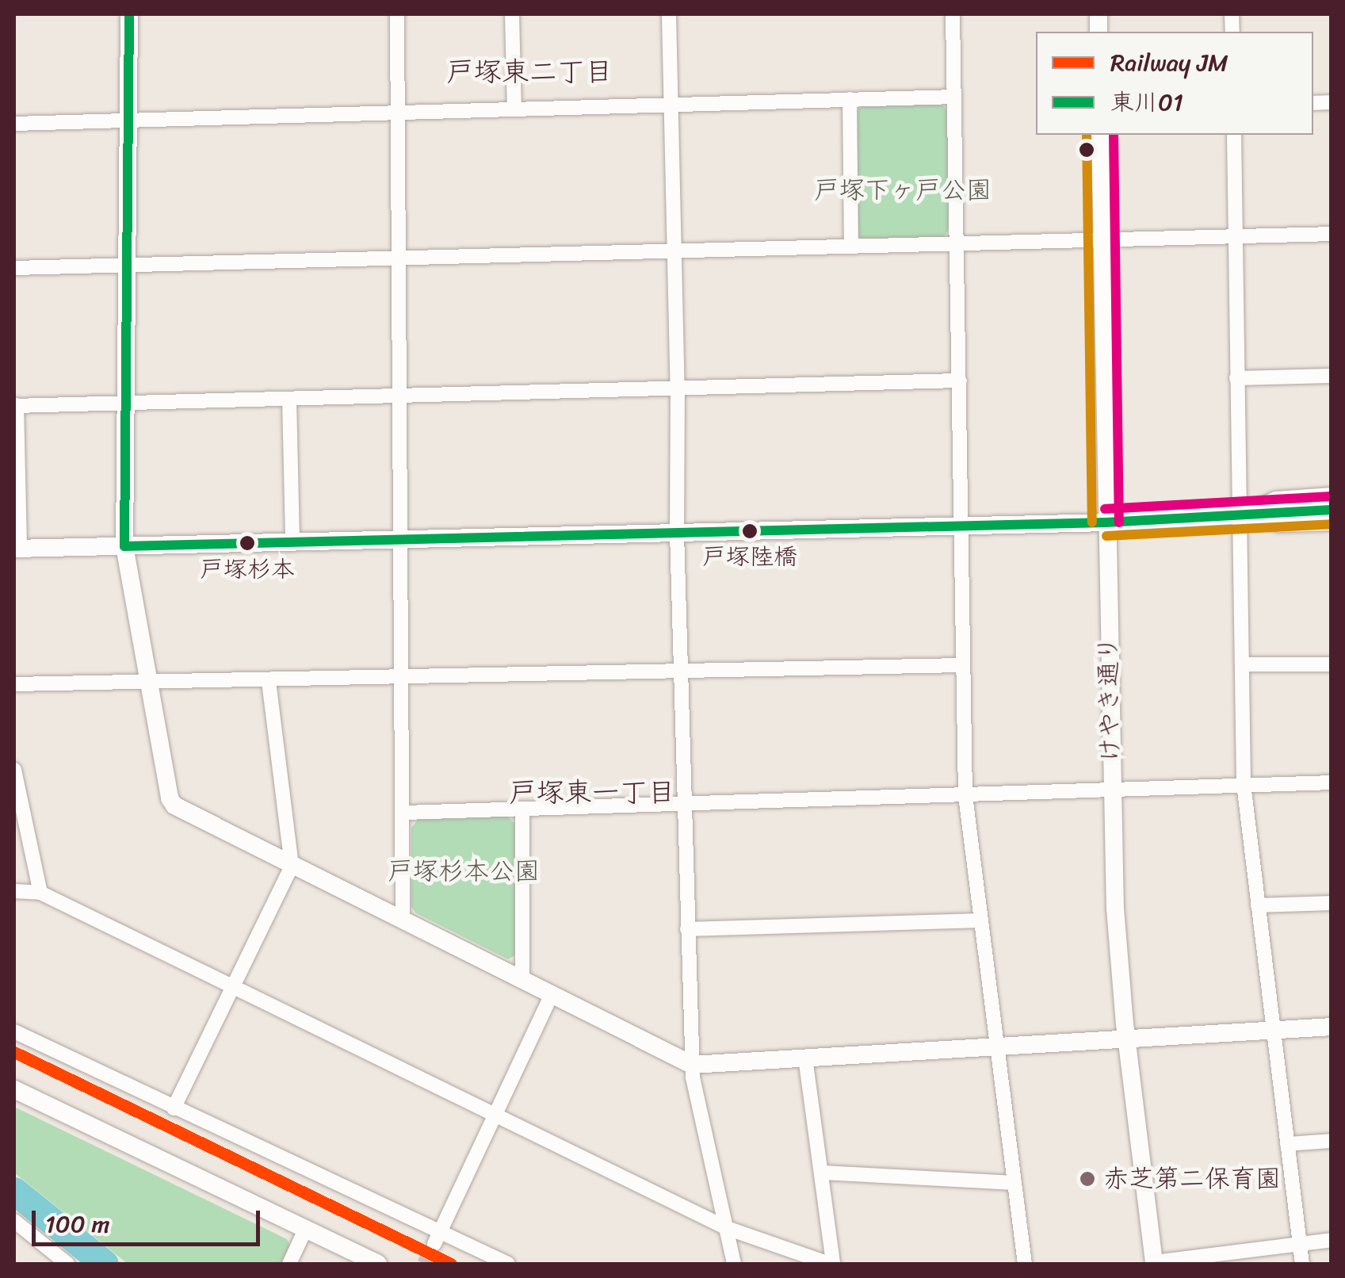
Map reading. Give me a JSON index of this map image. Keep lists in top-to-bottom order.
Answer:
{
  "streets": {
    "street": ["けやき通り"]
  },
  "districts": ["戸塚東二丁目", "戸塚東一丁目"],
  "parks": ["戸塚下ヶ戸公園", "戸塚杉本公園"],
  "places": ["戸塚陸橋", "戸塚杉本", "赤芝第二保育園"],
  "lines": ["transit line 東川01", "rail line JM"],
  "legend": ["Railway JM", "東川01"],
  "scale_bar": "100 m"
}
